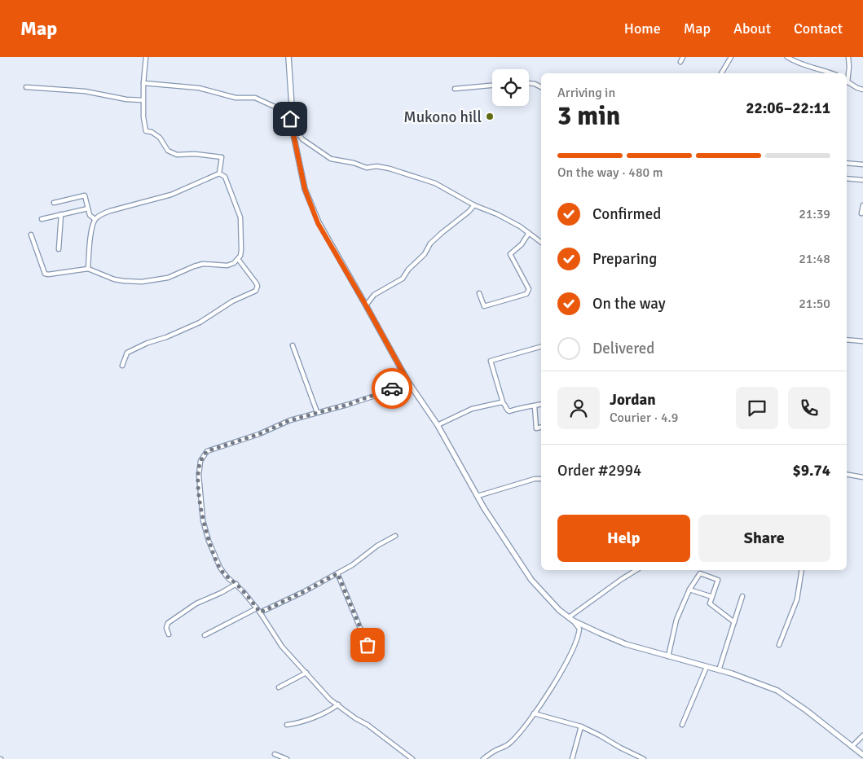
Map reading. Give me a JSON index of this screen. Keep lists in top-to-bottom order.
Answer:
{
  "places": ["Mukono hill"],
  "page": {
    "header": "Map",
    "nav": [
      "Home",
      "Map",
      "About",
      "Contact"
    ],
    "heading": ["3 min", "Arriving in", "22:06–22:11"],
    "panel": [
      "Jordan",
      "Courier · 4.9",
      "Order #2994",
      "$9.74"
    ],
    "bar": "On the way · 480 m",
    "list": [
      ["Confirmed", "21:39"],
      ["Preparing", "21:48"],
      ["On the way", "21:50"],
      "Delivered"
    ],
    "buttons": ["Help", "Share"]
  }
}
